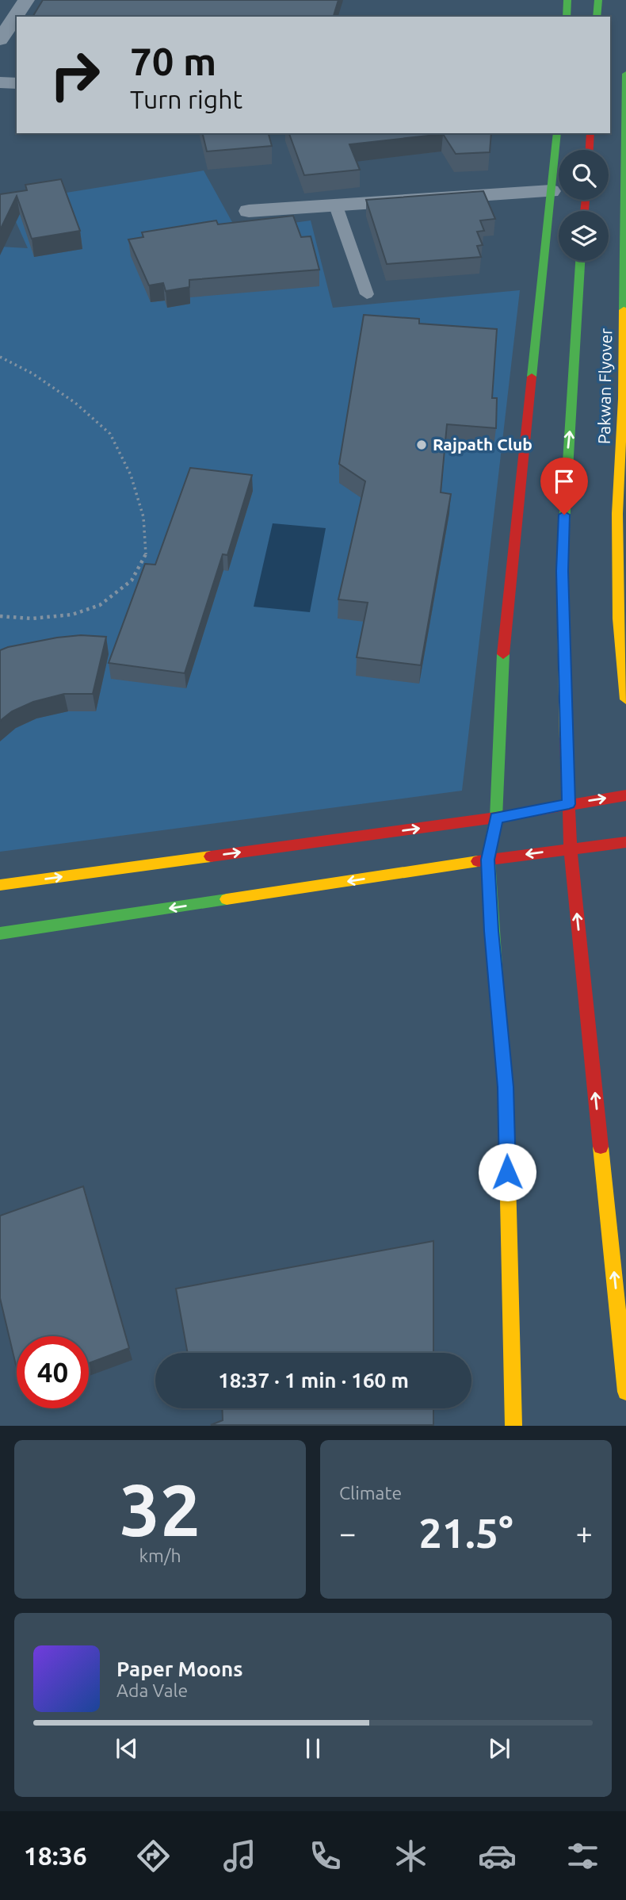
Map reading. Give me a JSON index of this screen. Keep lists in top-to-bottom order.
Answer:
{
  "streets": {
    "main road": ["Pakwan Flyover"]
  },
  "places": ["Rajpath Club"],
  "page": {
    "turn": ["70 m", "Turn right"],
    "limit": "40",
    "trip": "18:37 · 1 min · 160 m",
    "tile": [
      ["32", "km/h"],
      "Climate"
    ],
    "heat": ["−", "21.5°", "+"],
    "song": ["Paper Moons", "Ada Vale"],
    "tabs": "18:36"
  }
}
